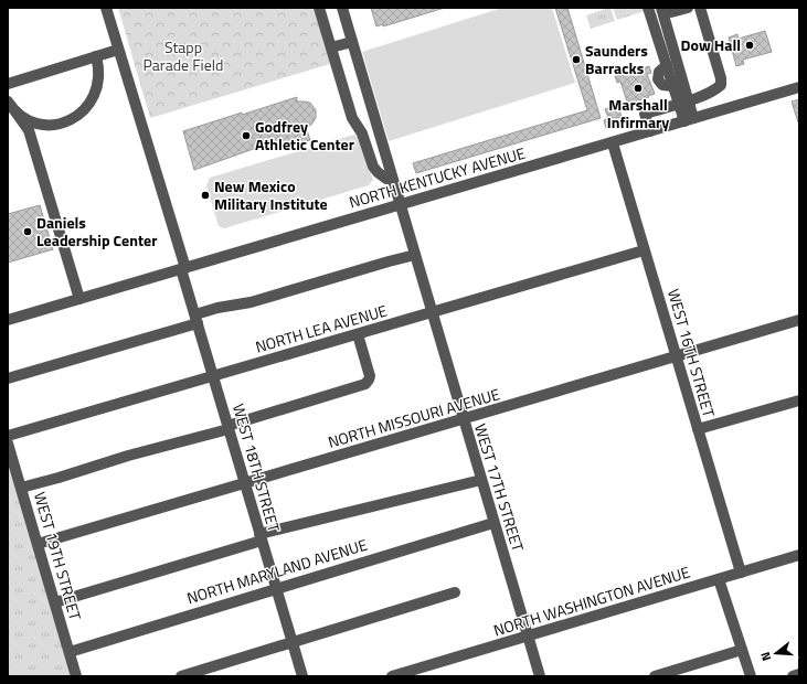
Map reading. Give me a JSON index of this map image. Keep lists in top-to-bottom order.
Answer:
{
  "streets": {
    "street": [
      "NORTH KENTUCKY AVENUE",
      "NORTH LEA AVENUE",
      "WEST 16TH STREET",
      "NORTH MISSOURI AVENUE",
      "WEST 18TH STREET",
      "WEST 17TH STREET",
      "WEST 19TH STREET",
      "NORTH MARYLAND AVENUE",
      "NORTH WASHINGTON AVENUE"
    ]
  },
  "crossings": [
    ["NORTH KENTUCKY AVENUE", "WEST 16TH STREET"],
    ["NORTH KENTUCKY AVENUE", "WEST 18TH STREET"],
    ["NORTH KENTUCKY AVENUE", "WEST 17TH STREET"],
    ["NORTH LEA AVENUE", "WEST 16TH STREET"],
    ["NORTH LEA AVENUE", "WEST 18TH STREET"],
    ["NORTH LEA AVENUE", "WEST 17TH STREET"],
    ["WEST 16TH STREET", "NORTH MISSOURI AVENUE"],
    ["WEST 16TH STREET", "NORTH WASHINGTON AVENUE"],
    ["NORTH MISSOURI AVENUE", "WEST 18TH STREET"],
    ["NORTH MISSOURI AVENUE", "WEST 17TH STREET"],
    ["NORTH MISSOURI AVENUE", "WEST 19TH STREET"],
    ["WEST 18TH STREET", "NORTH MARYLAND AVENUE"],
    ["WEST 17TH STREET", "NORTH MARYLAND AVENUE"],
    ["WEST 17TH STREET", "NORTH WASHINGTON AVENUE"],
    ["WEST 19TH STREET", "NORTH MARYLAND AVENUE"]
  ],
  "parks": ["Stapp Parade Field"],
  "places": [
    "Dow Hall",
    "Saunders Barracks",
    "Marshall Infirmary",
    "Godfrey Athletic Center",
    "New Mexico Military Institute",
    "Daniels Leadership Center"
  ],
  "north": "left"
}
